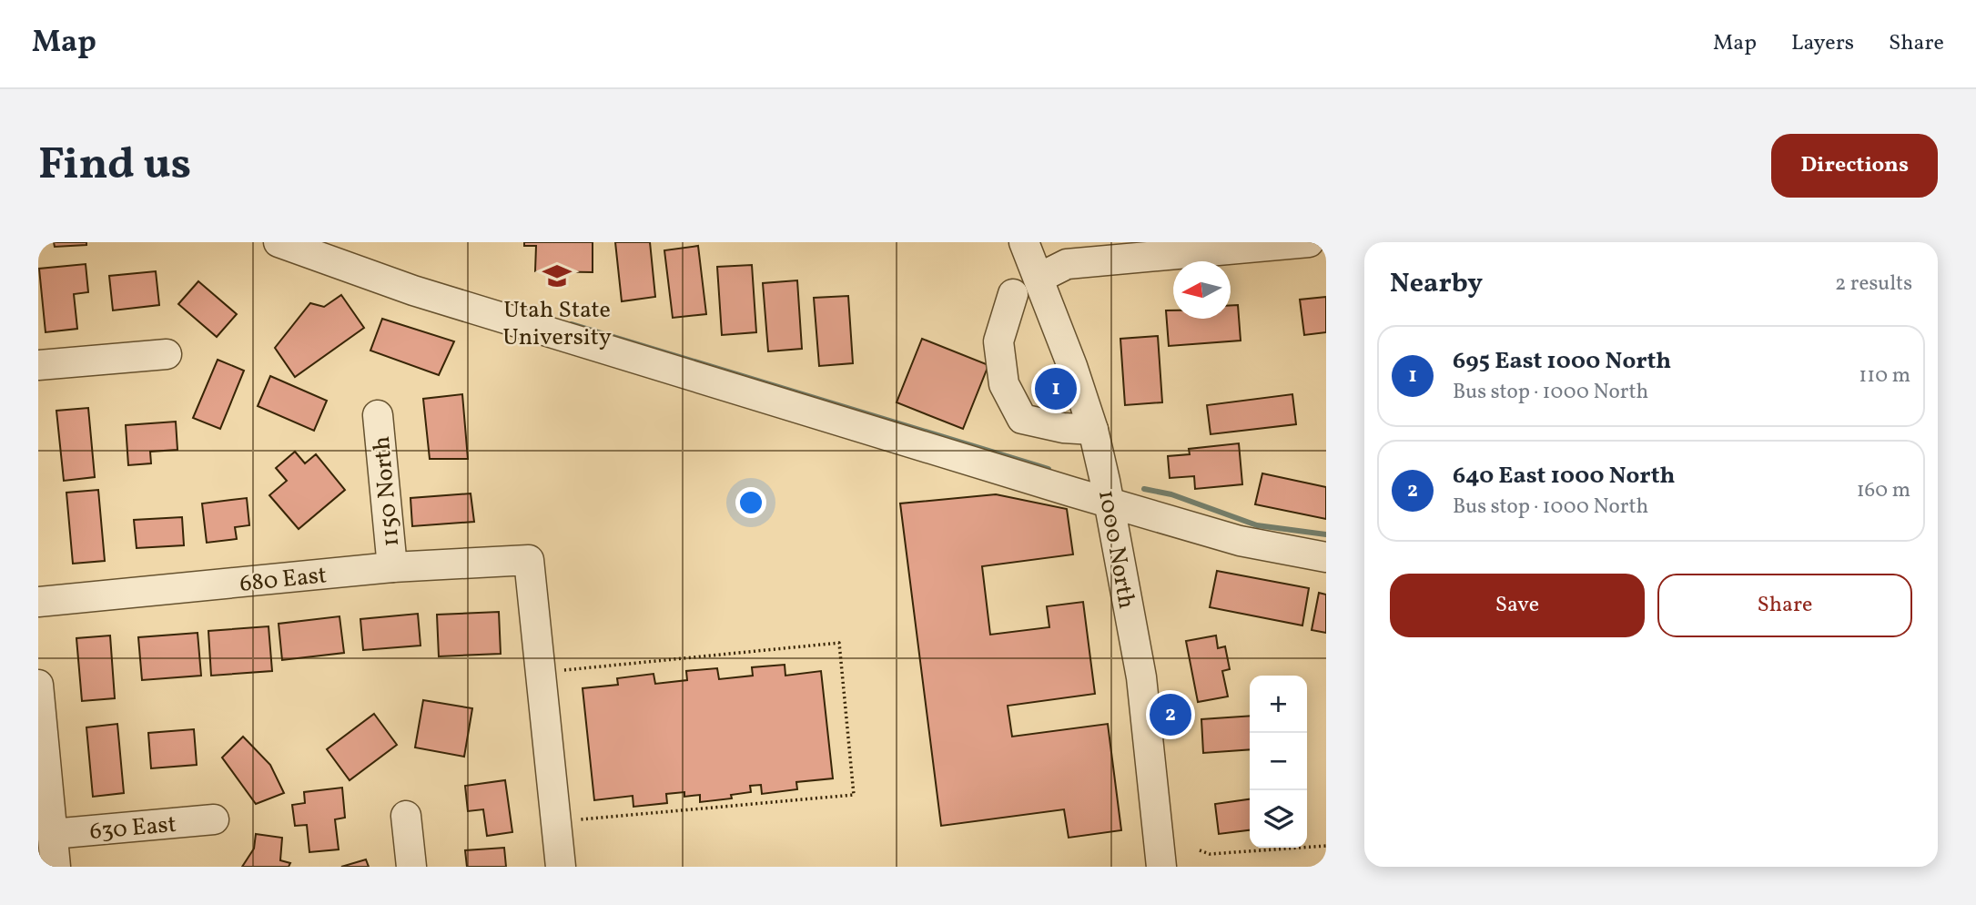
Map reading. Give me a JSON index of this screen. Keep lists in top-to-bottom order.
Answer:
{
  "streets": {
    "street": [
      "1150 North",
      "1000 North",
      "680 East",
      "630 East"
    ]
  },
  "crossings": [
    ["1150 North", "680 East"]
  ],
  "places": {
    "school or university": ["Utah State University"]
  },
  "north": "left",
  "page": {
    "header": "Map",
    "nav": ["Map", "Layers", "Share"],
    "buttons": [
      "Directions",
      ["Save", "Share"]
    ],
    "title": "Find us",
    "heading": ["Nearby", "2 results"],
    "list": [
      {
        "mark": "1",
        "name": "695 East 1000 North",
        "note": "Bus stop · 1000 North",
        "value": "110 m"
      },
      {
        "mark": "2",
        "name": "640 East 1000 North",
        "note": "Bus stop · 1000 North",
        "value": "160 m"
      }
    ],
    "pins": ["1", "2"],
    "map_buttons": ["+", "−"]
  }
}
